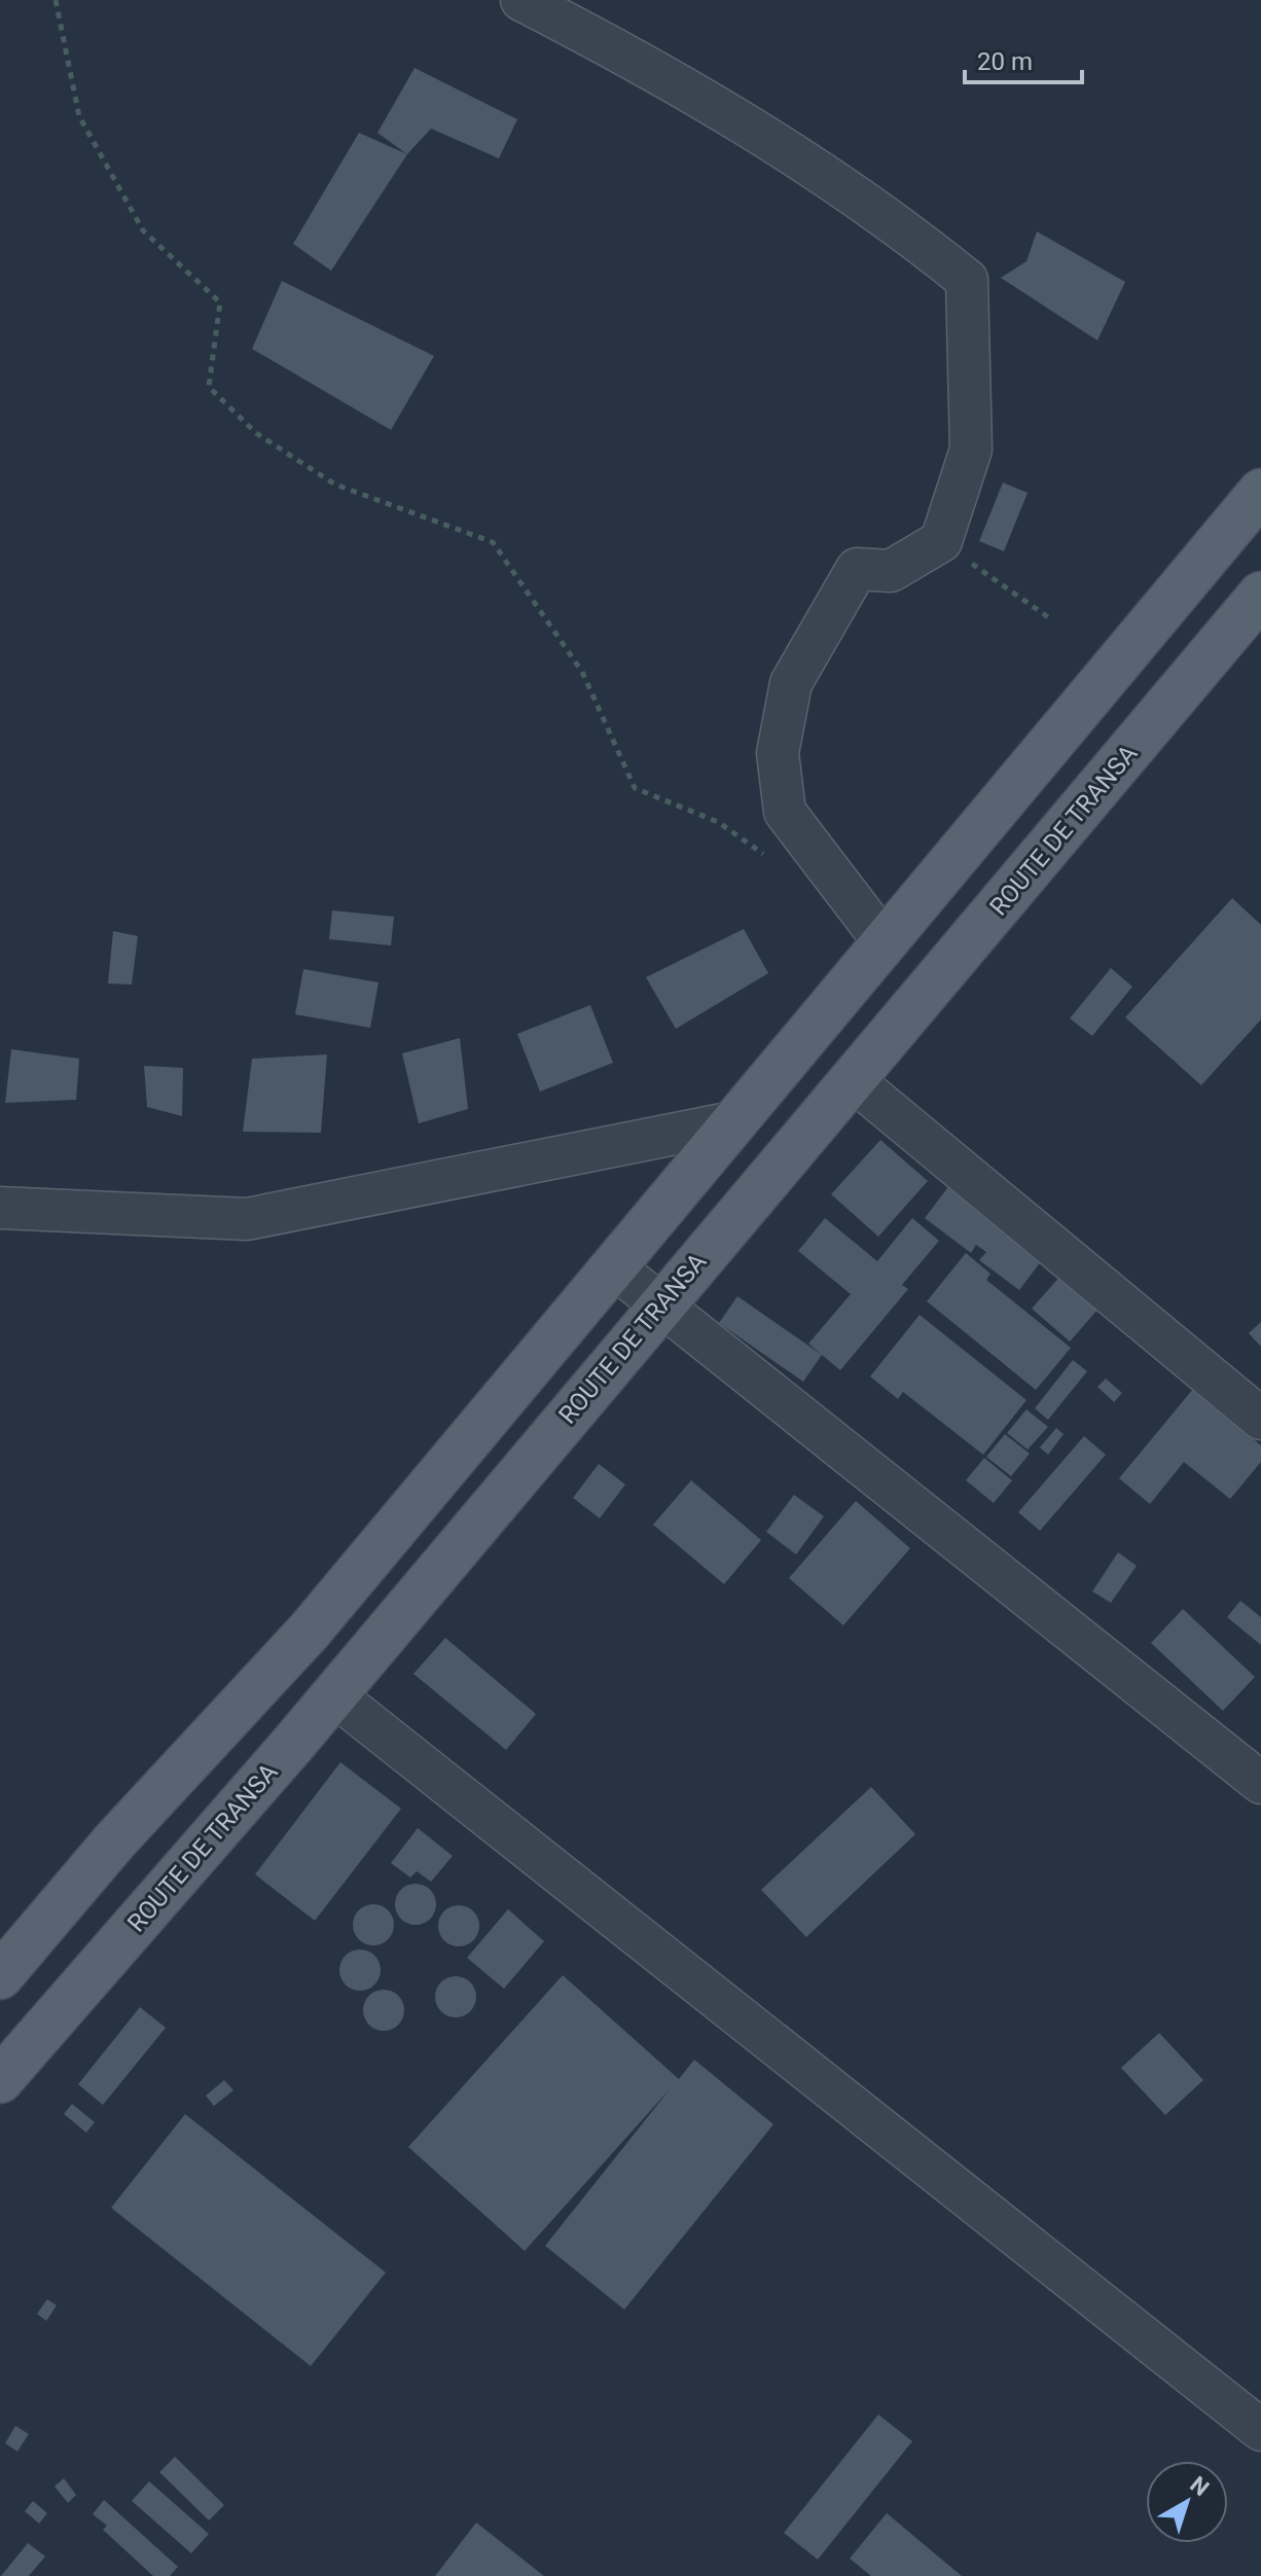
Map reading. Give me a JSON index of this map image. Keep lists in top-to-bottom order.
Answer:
{
  "streets": {
    "main road": ["ROUTE DE TRANSA"]
  },
  "scale_bar": "20 m",
  "north": "top right"
}
